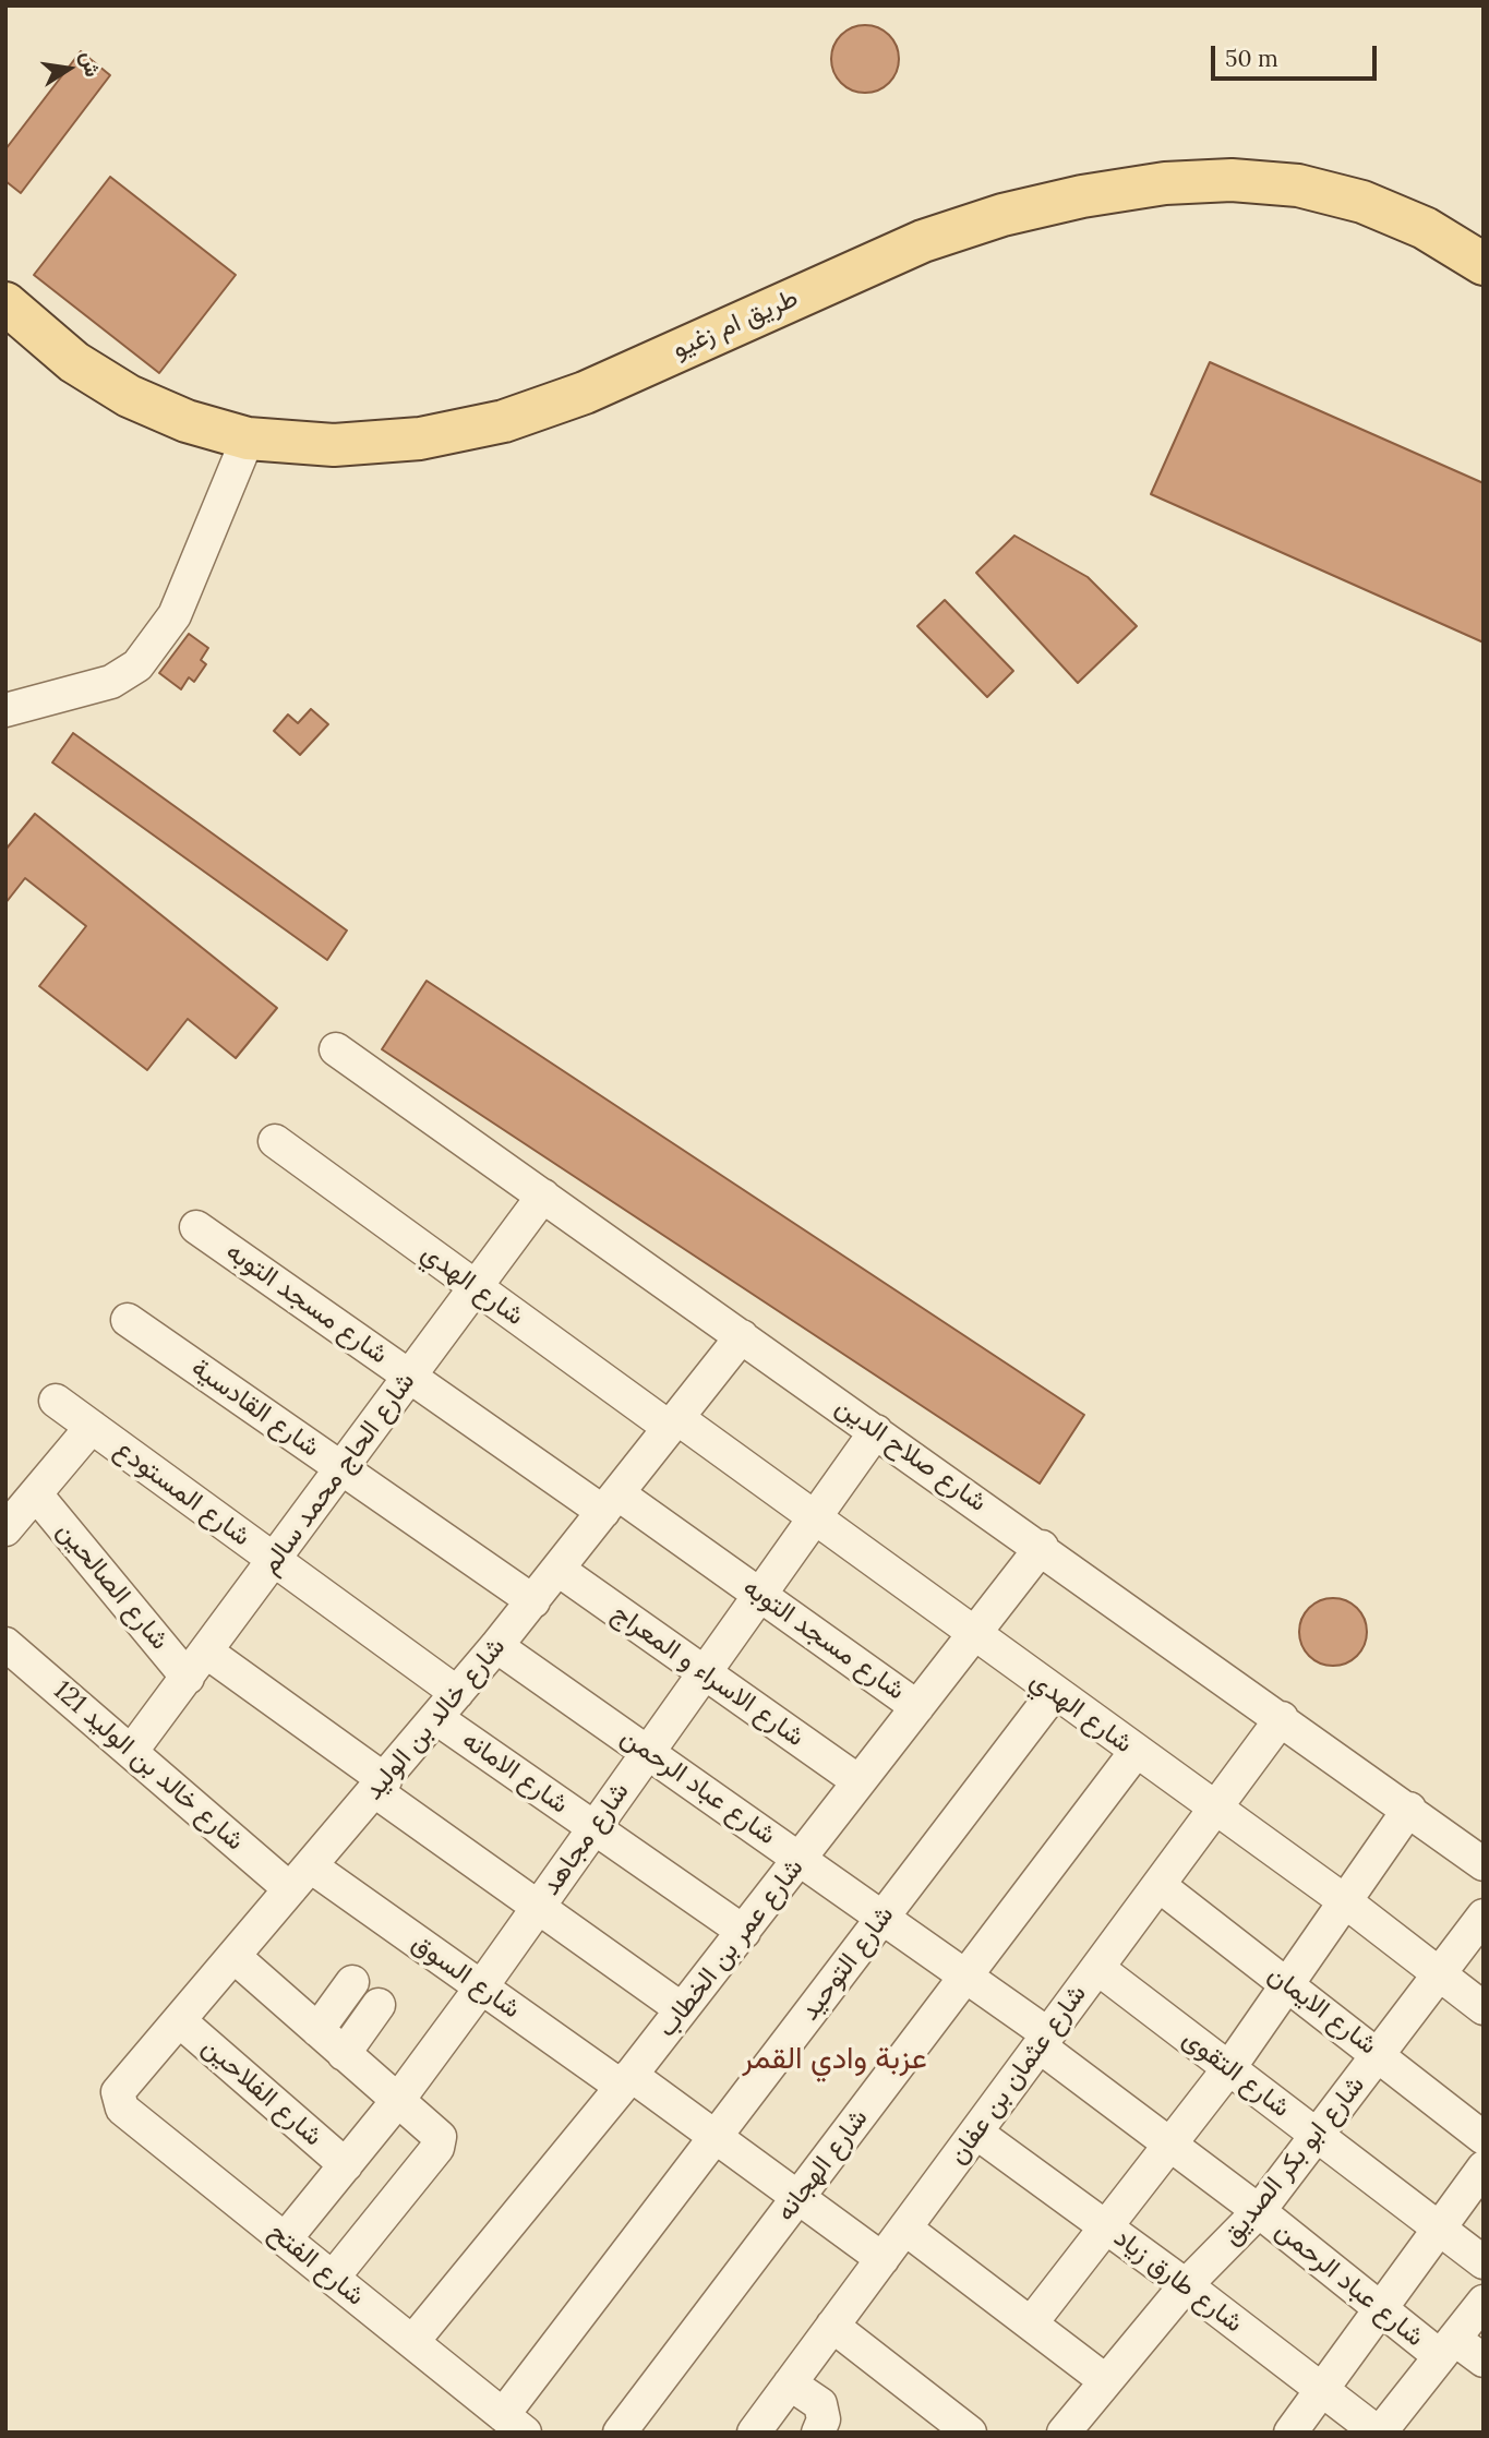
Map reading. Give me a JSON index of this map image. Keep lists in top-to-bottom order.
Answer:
{
  "streets": {
    "main road": ["طريق ام زغيو"],
    "street": [
      "شارع الهدي",
      "شارع مسجد التوبه",
      "شارع القادسية",
      "شارع صلاح الدين",
      "شارع الحاج محمد سالم",
      "شارع المستودع",
      "شارع الصالحين",
      "شارع الاسراء و المعراج",
      "شارع خالد بن الوليد",
      "شارع خالد بن الوليد 121",
      "شارع الامانه",
      "شارع عباد الرحمن",
      "شارع مجاهد",
      "شارع عمر بن الخطاب",
      "شارع التوحيد",
      "شارع السوق",
      "شارع الايمان",
      "شارع التقوى",
      "شارع عثمان بن عفان",
      "شارع الفلاحين",
      "شارع ابو بكر الصديق",
      "شارع الهجانه",
      "شارع الفتح",
      "شارع طارق زياد"
    ]
  },
  "crossings": [
    ["شارع الهدي", "شارع الحاج محمد سالم"],
    ["شارع الهدي", "شارع خالد بن الوليد"],
    ["شارع الهدي", "شارع مجاهد"],
    ["شارع الهدي", "شارع عمر بن الخطاب"],
    ["شارع الهدي", "شارع التوحيد"],
    ["شارع الهدي", "شارع عثمان بن عفان"],
    ["شارع الهدي", "شارع ابو بكر الصديق"],
    ["شارع الهدي", "شارع الهجانه"],
    ["شارع مسجد التوبه", "شارع الحاج محمد سالم"],
    ["شارع مسجد التوبه", "شارع خالد بن الوليد"],
    ["شارع مسجد التوبه", "شارع مجاهد"],
    ["شارع مسجد التوبه", "شارع عمر بن الخطاب"],
    ["شارع القادسية", "شارع الحاج محمد سالم"],
    ["شارع القادسية", "شارع خالد بن الوليد"],
    ["شارع صلاح الدين", "شارع الحاج محمد سالم"],
    ["شارع صلاح الدين", "شارع خالد بن الوليد"],
    ["شارع صلاح الدين", "شارع مجاهد"],
    ["شارع صلاح الدين", "شارع عمر بن الخطاب"],
    ["شارع صلاح الدين", "شارع عثمان بن عفان"],
    ["شارع الحاج محمد سالم", "شارع المستودع"],
    ["شارع الحاج محمد سالم", "شارع الصالحين"],
    ["شارع الحاج محمد سالم", "شارع خالد بن الوليد 121"],
    ["شارع المستودع", "شارع خالد بن الوليد"],
    ["شارع الصالحين", "شارع خالد بن الوليد"],
    ["شارع الصالحين", "شارع مجاهد"],
    ["شارع الصالحين", "شارع عمر بن الخطاب"],
    ["شارع الاسراء و المعراج", "شارع خالد بن الوليد"],
    ["شارع الاسراء و المعراج", "شارع مجاهد"],
    ["شارع الاسراء و المعراج", "شارع عمر بن الخطاب"],
    ["شارع خالد بن الوليد", "شارع خالد بن الوليد 121"],
    ["شارع خالد بن الوليد", "شارع الامانه"],
    ["شارع خالد بن الوليد", "شارع عباد الرحمن"],
    ["شارع خالد بن الوليد", "شارع السوق"],
    ["شارع خالد بن الوليد", "شارع الفلاحين"],
    ["شارع خالد بن الوليد", "شارع الفتح"],
    ["شارع خالد بن الوليد 121", "شارع السوق"],
    ["شارع الامانه", "شارع مجاهد"],
    ["شارع الامانه", "شارع عمر بن الخطاب"],
    ["شارع عباد الرحمن", "شارع مجاهد"],
    ["شارع عباد الرحمن", "شارع عمر بن الخطاب"],
    ["شارع عباد الرحمن", "شارع التوحيد"],
    ["شارع عباد الرحمن", "شارع عثمان بن عفان"],
    ["شارع عباد الرحمن", "شارع ابو بكر الصديق"],
    ["شارع عباد الرحمن", "شارع الهجانه"],
    ["شارع مجاهد", "شارع السوق"],
    ["شارع مجاهد", "شارع الفلاحين"],
    ["شارع مجاهد", "شارع الفتح"],
    ["شارع عمر بن الخطاب", "شارع السوق"],
    ["شارع عمر بن الخطاب", "شارع الفتح"],
    ["شارع التوحيد", "شارع السوق"],
    ["شارع التوحيد", "شارع الفتح"],
    ["شارع السوق", "شارع عثمان بن عفان"],
    ["شارع السوق", "شارع الهجانه"],
    ["شارع الايمان", "شارع عثمان بن عفان"],
    ["شارع الايمان", "شارع ابو بكر الصديق"],
    ["شارع التقوى", "شارع عثمان بن عفان"],
    ["شارع التقوى", "شارع ابو بكر الصديق"],
    ["شارع عثمان بن عفان", "شارع طارق زياد"],
    ["شارع ابو بكر الصديق", "شارع طارق زياد"]
  ],
  "districts": ["عزبة وادي القمر"],
  "scale_bar": "50 m",
  "north": "right"
}
